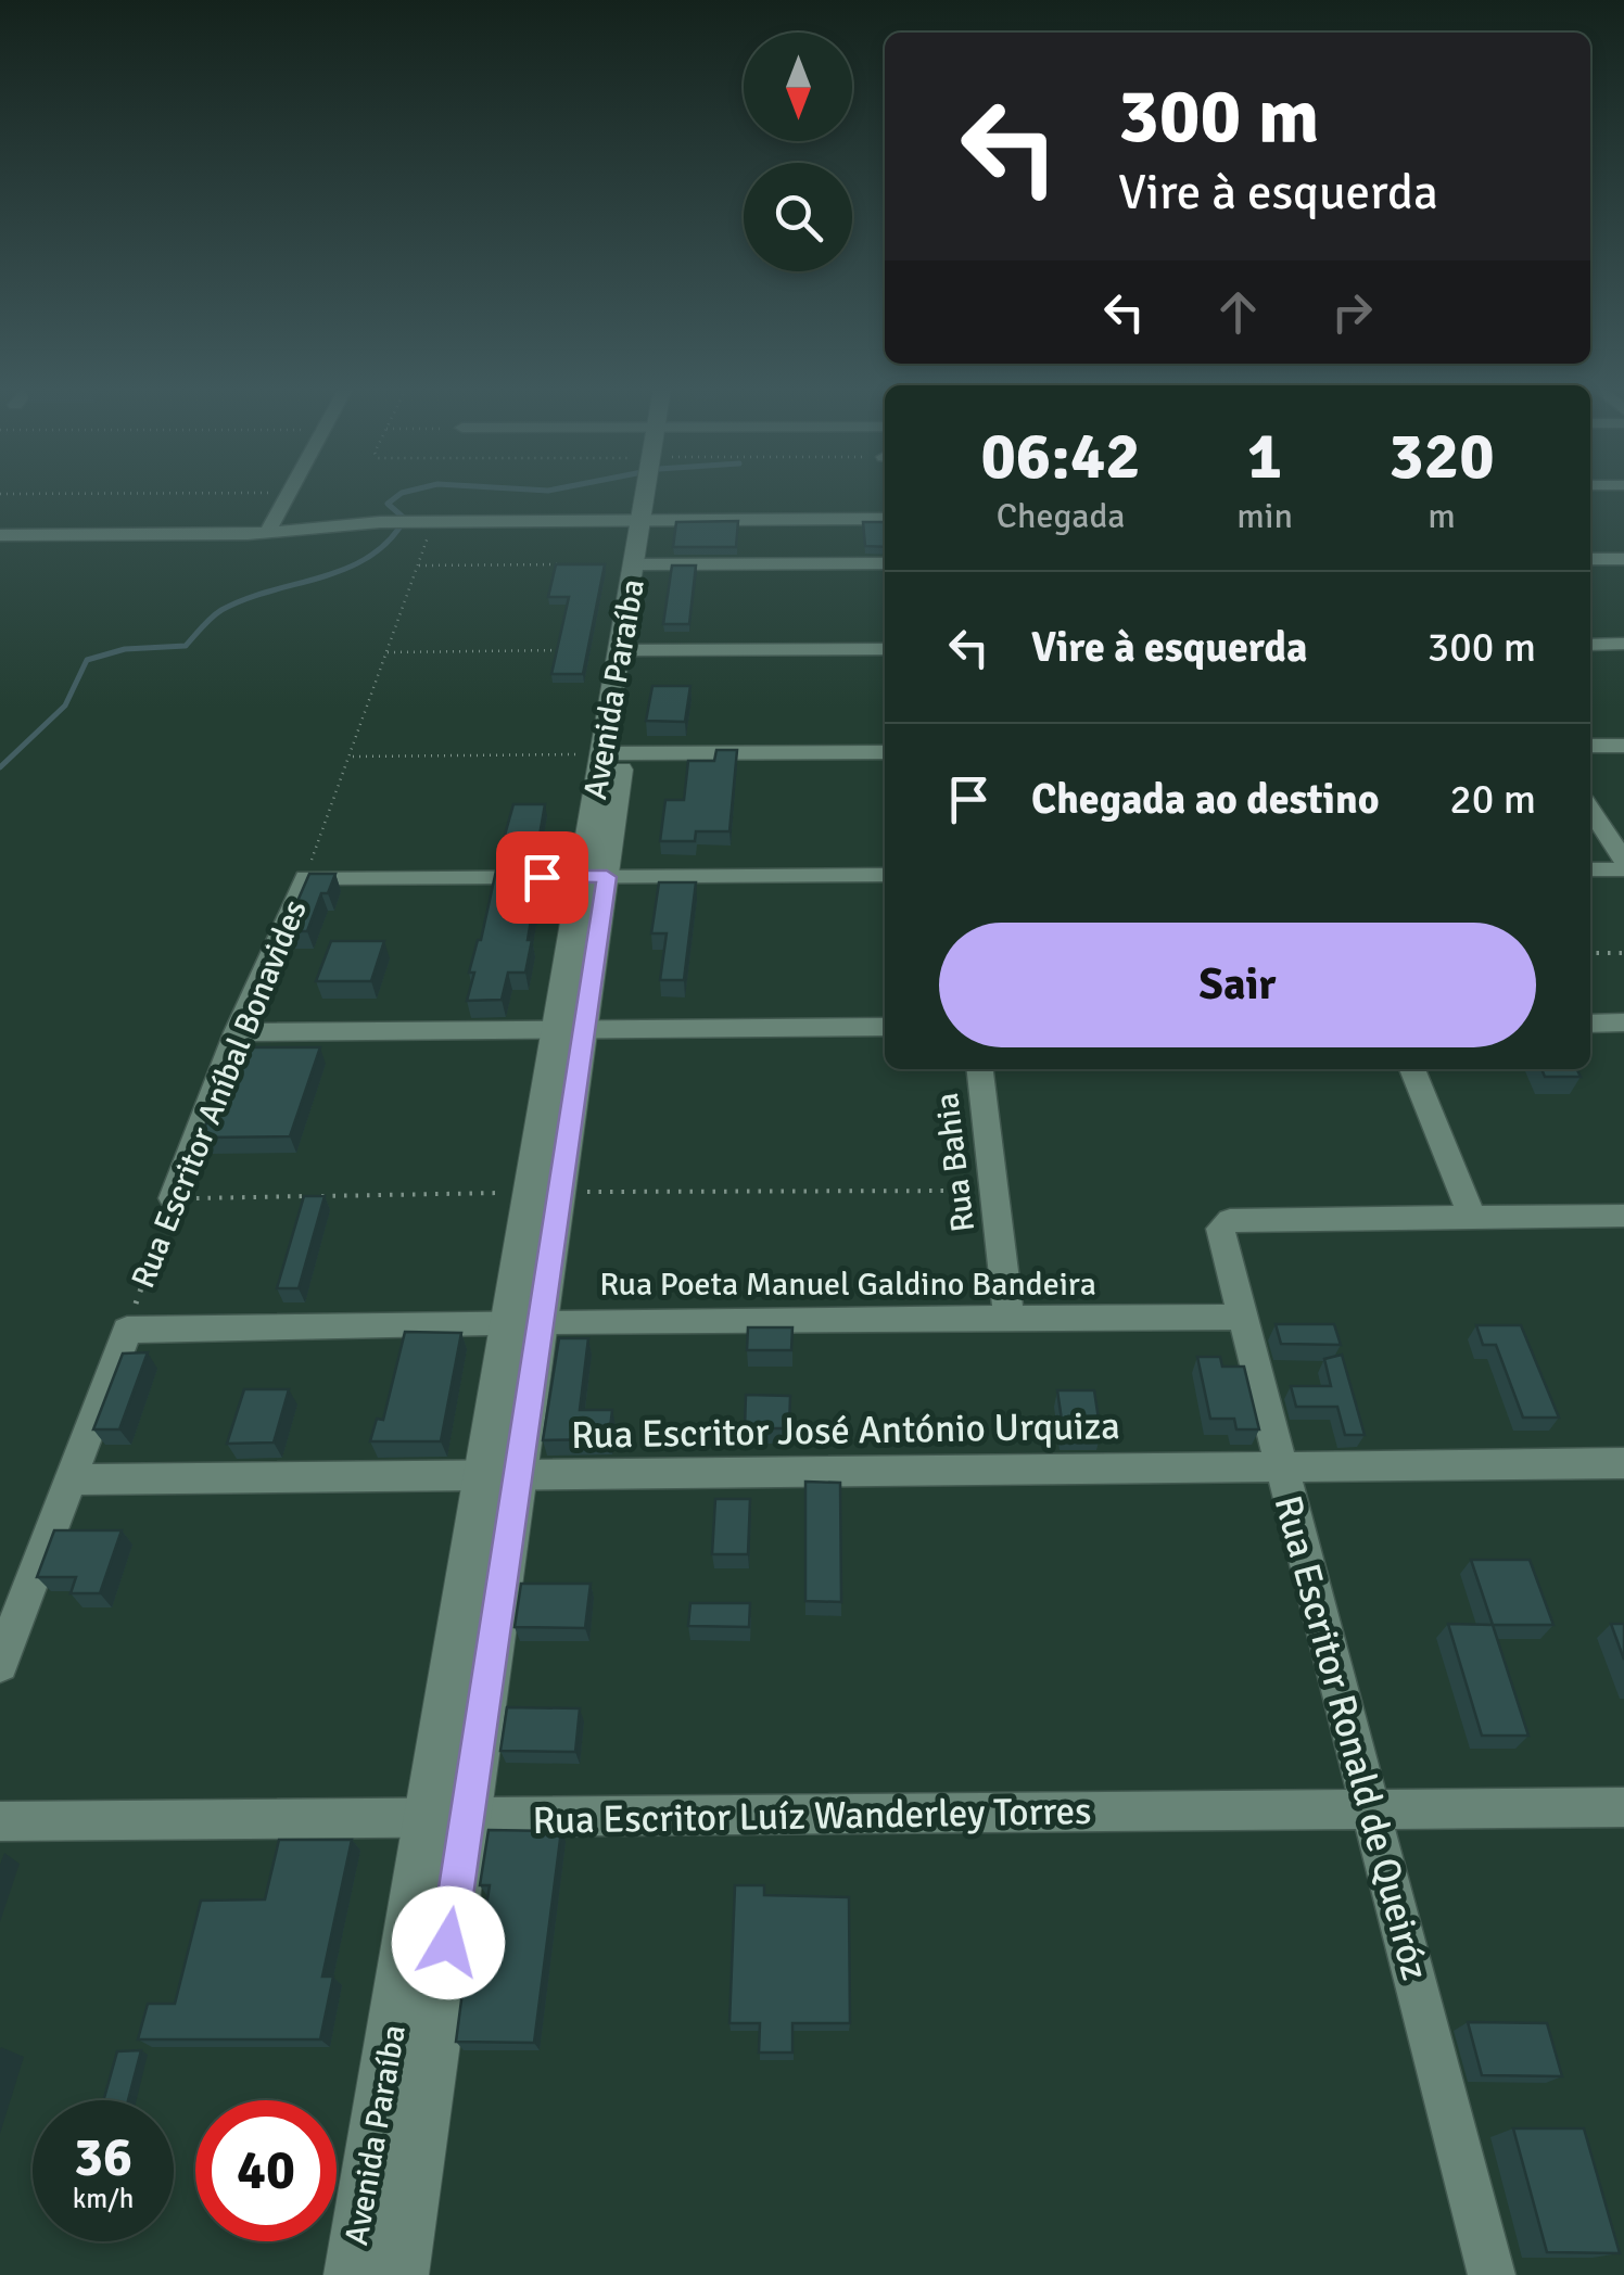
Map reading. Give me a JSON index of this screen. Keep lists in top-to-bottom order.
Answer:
{
  "streets": {
    "street": [
      "Avenida Paraíba",
      "Rua Escritor Aníbal Bonavides",
      "Rua Bahia",
      "Rua Poeta Manuel Galdino Bandeira",
      "Rua Escritor José António Urquiza",
      "Rua Escritor Ronald de Queiróz",
      "Rua Escritor Luíz Wanderley Torres"
    ]
  },
  "crossings": [
    ["Avenida Paraíba", "Rua Poeta Manuel Galdino Bandeira"],
    ["Avenida Paraíba", "Rua Escritor José António Urquiza"],
    ["Avenida Paraíba", "Rua Escritor Luíz Wanderley Torres"],
    ["Rua Escritor Aníbal Bonavides", "Rua Poeta Manuel Galdino Bandeira"],
    ["Rua Escritor Aníbal Bonavides", "Rua Escritor José António Urquiza"],
    ["Rua Bahia", "Rua Poeta Manuel Galdino Bandeira"],
    ["Rua Poeta Manuel Galdino Bandeira", "Rua Escritor Ronald de Queiróz"],
    ["Rua Escritor José António Urquiza", "Rua Escritor Ronald de Queiróz"],
    ["Rua Escritor Ronald de Queiróz", "Rua Escritor Luíz Wanderley Torres"]
  ],
  "north": "bottom",
  "page": {
    "turn": ["300 m", "Vire à esquerda"],
    "eta": [
      "06:42",
      "Chegada",
      "1",
      "min",
      "320",
      "m"
    ],
    "list": [
      {
        "name": "Vire à esquerda",
        "value": "300 m"
      },
      {
        "name": "Chegada ao destino",
        "value": "20 m"
      }
    ],
    "buttons": "Sair",
    "speed": "36 km/h",
    "limit": "40"
  }
}
